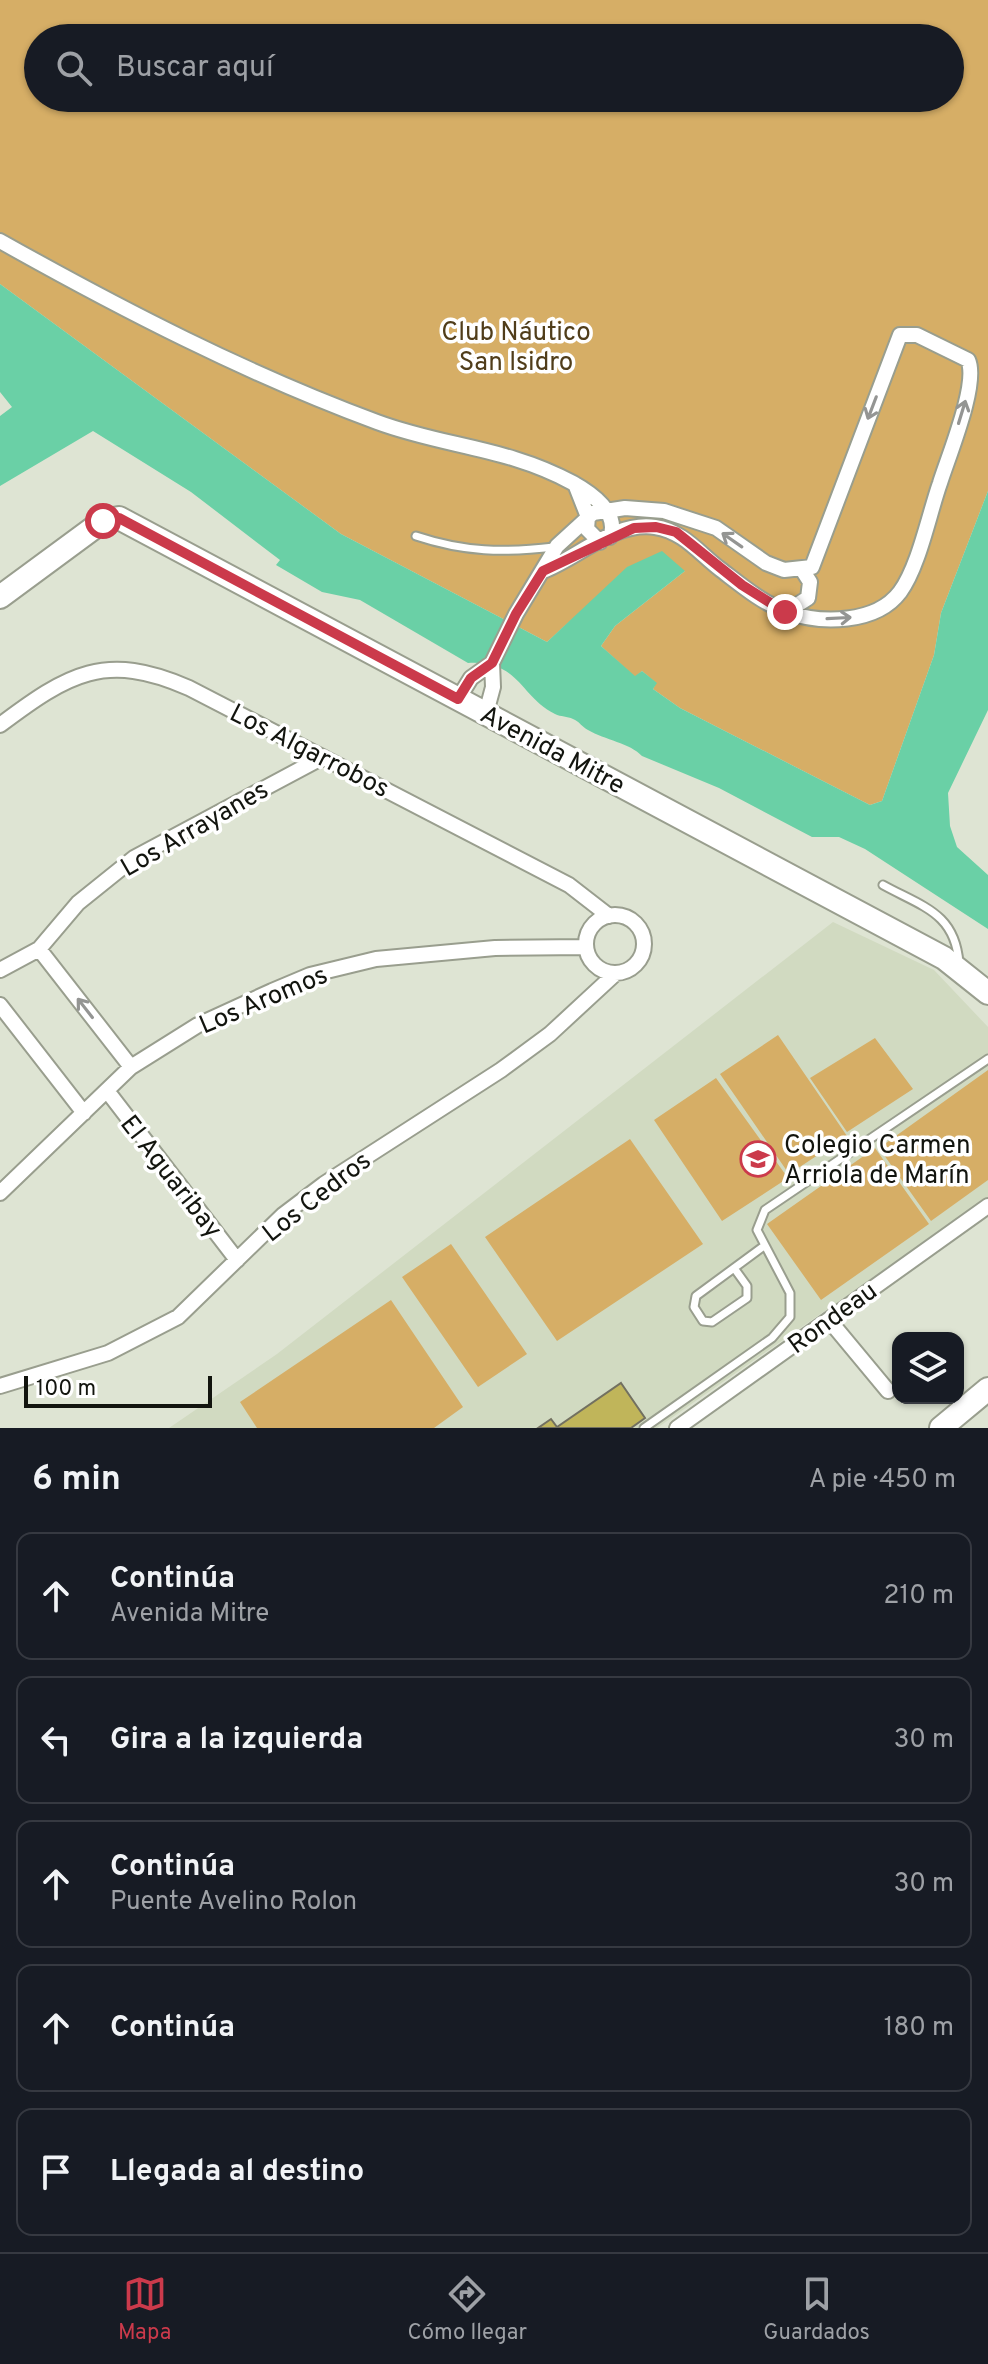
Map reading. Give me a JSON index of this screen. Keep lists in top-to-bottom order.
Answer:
{
  "streets": {
    "street": [
      "Avenida Mitre",
      "Los Algarrobos",
      "Los Arrayanes",
      "Los Aromos",
      "El Aguaribay",
      "Los Cedros",
      "Rondeau"
    ]
  },
  "crossings": [
    ["Los Algarrobos", "Los Arrayanes"],
    ["Los Algarrobos", "Los Aromos"],
    ["Los Algarrobos", "Los Cedros"],
    ["Los Aromos", "El Aguaribay"],
    ["Los Aromos", "Los Cedros"],
    ["El Aguaribay", "Los Cedros"]
  ],
  "parks": ["Club Náutico San Isidro"],
  "places": {
    "school or university": ["Colegio Carmen Arriola de Marín"]
  },
  "scale_bar": "100 m",
  "page": {
    "search": "Buscar aquí",
    "scale": "100 m",
    "heading": ["6 min", "A pie · 450 m"],
    "list": [
      ["Continúa", "Avenida Mitre", "210 m"],
      ["Gira a la izquierda", "30 m"],
      ["Continúa", "Puente Avelino Rolon", "30 m"],
      ["Continúa", "180 m"],
      "Llegada al destino"
    ],
    "nav": ["Mapa", "Cómo llegar", "Guardados"]
  }
}
